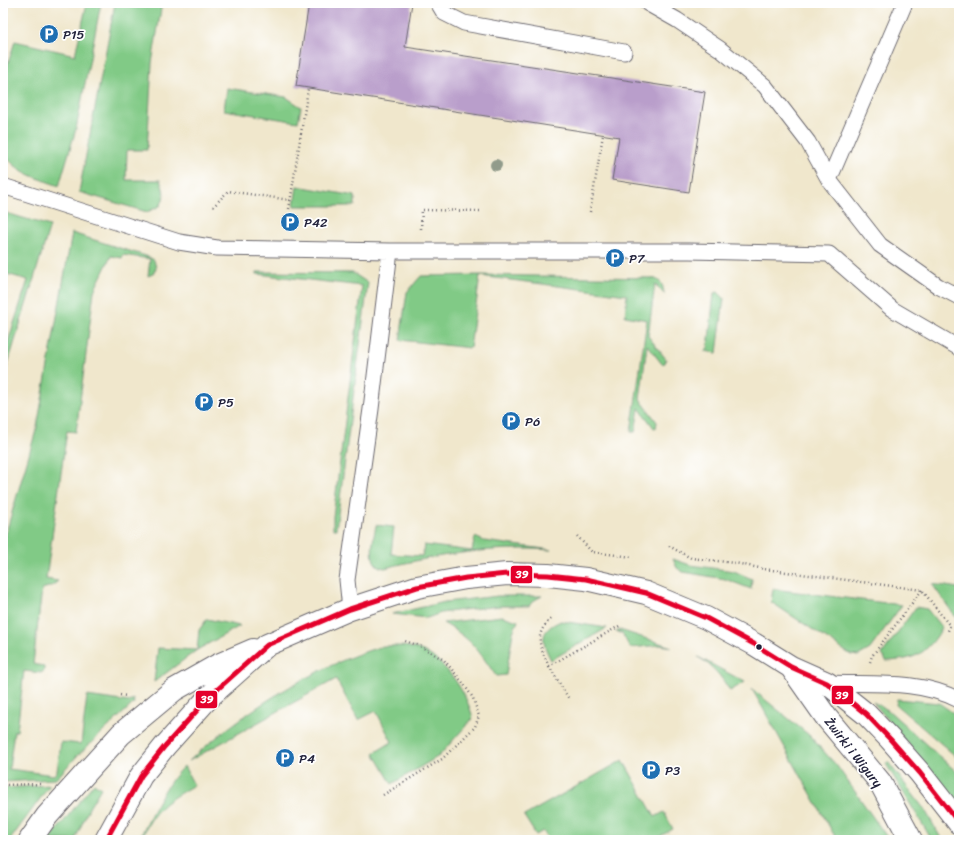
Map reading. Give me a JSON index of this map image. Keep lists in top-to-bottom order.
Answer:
{
  "streets": {
    "street": ["Żwirki i Wigury"]
  },
  "places": {
    "parking": [
      "P15",
      "P42",
      "P7",
      "P5",
      "P6",
      "P4",
      "P3"
    ]
  },
  "lines": ["transit line 39"]
}
